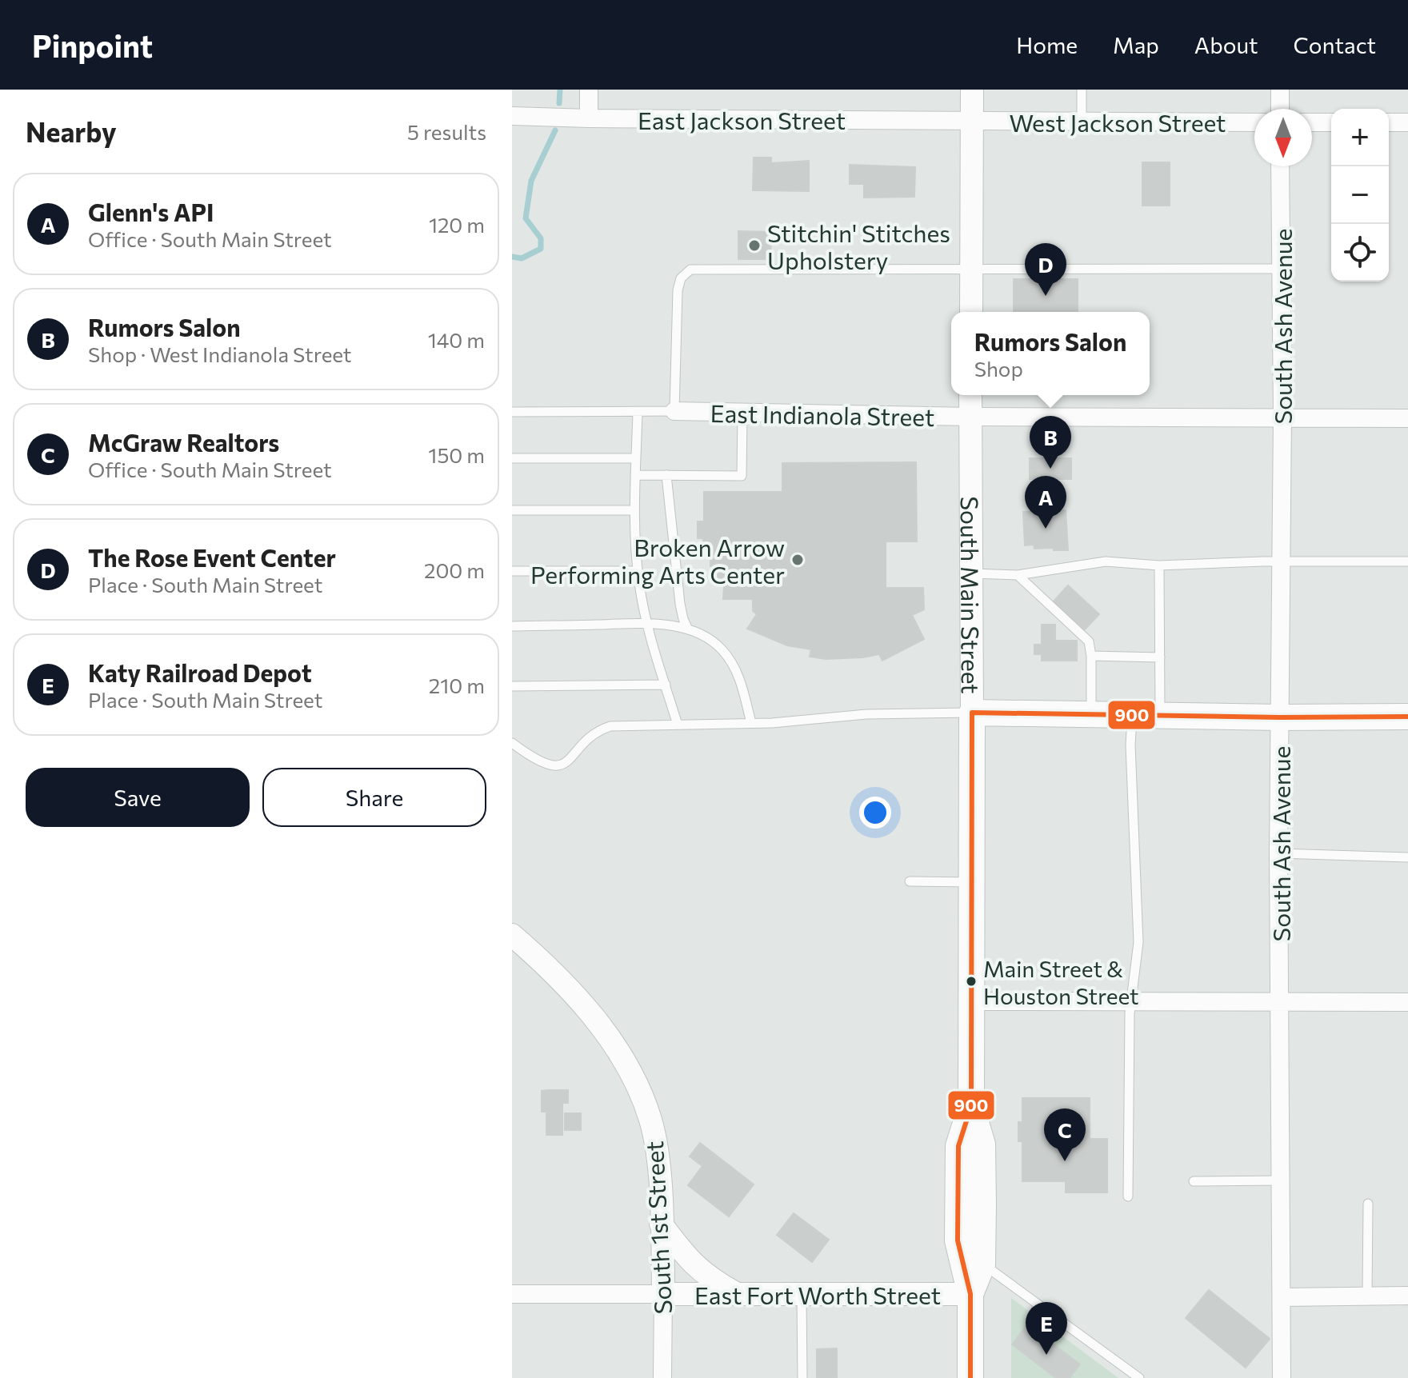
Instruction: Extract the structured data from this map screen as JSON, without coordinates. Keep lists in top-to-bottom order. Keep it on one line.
{"streets":{"main road":["South Main Street"],"street":["East Jackson Street","West Jackson Street","South Ash Avenue","East Indianola Street","South 1st Street","East Fort Worth Street"]},"crossings":[["East Jackson Street","West Jackson Street"],["South Ash Avenue","East Indianola Street"],["East Indianola Street","South Main Street"],["South Main Street","East Fort Worth Street"],["South 1st Street","East Fort Worth Street"]],"places":["Stitchin' Stitches Upholstery","Broken Arrow Performing Arts Center","Main Street & Houston Street"],"lines":["transit line 900"],"north":"bottom","page":{"header":"Pinpoint","nav":["Home","Map","About","Contact"],"heading":["Nearby","5 results"],"map_buttons":["+","−"],"list":[{"mark":"A","name":"Glenn's API","note":"Office · South Main Street","value":"120 m"},{"mark":"B","name":"Rumors Salon","note":"Shop · West Indianola Street","value":"140 m"},{"mark":"C","name":"McGraw Realtors","note":"Office · South Main Street","value":"150 m"},{"mark":"D","name":"The Rose Event Center","note":"Place · South Main Street","value":"200 m"},{"mark":"E","name":"Katy Railroad Depot","note":"Place · South Main Street","value":"210 m"}],"pins":["D","B","A","C","E"],"popup":["Rumors Salon","Shop"],"buttons":["Save","Share"]}}
